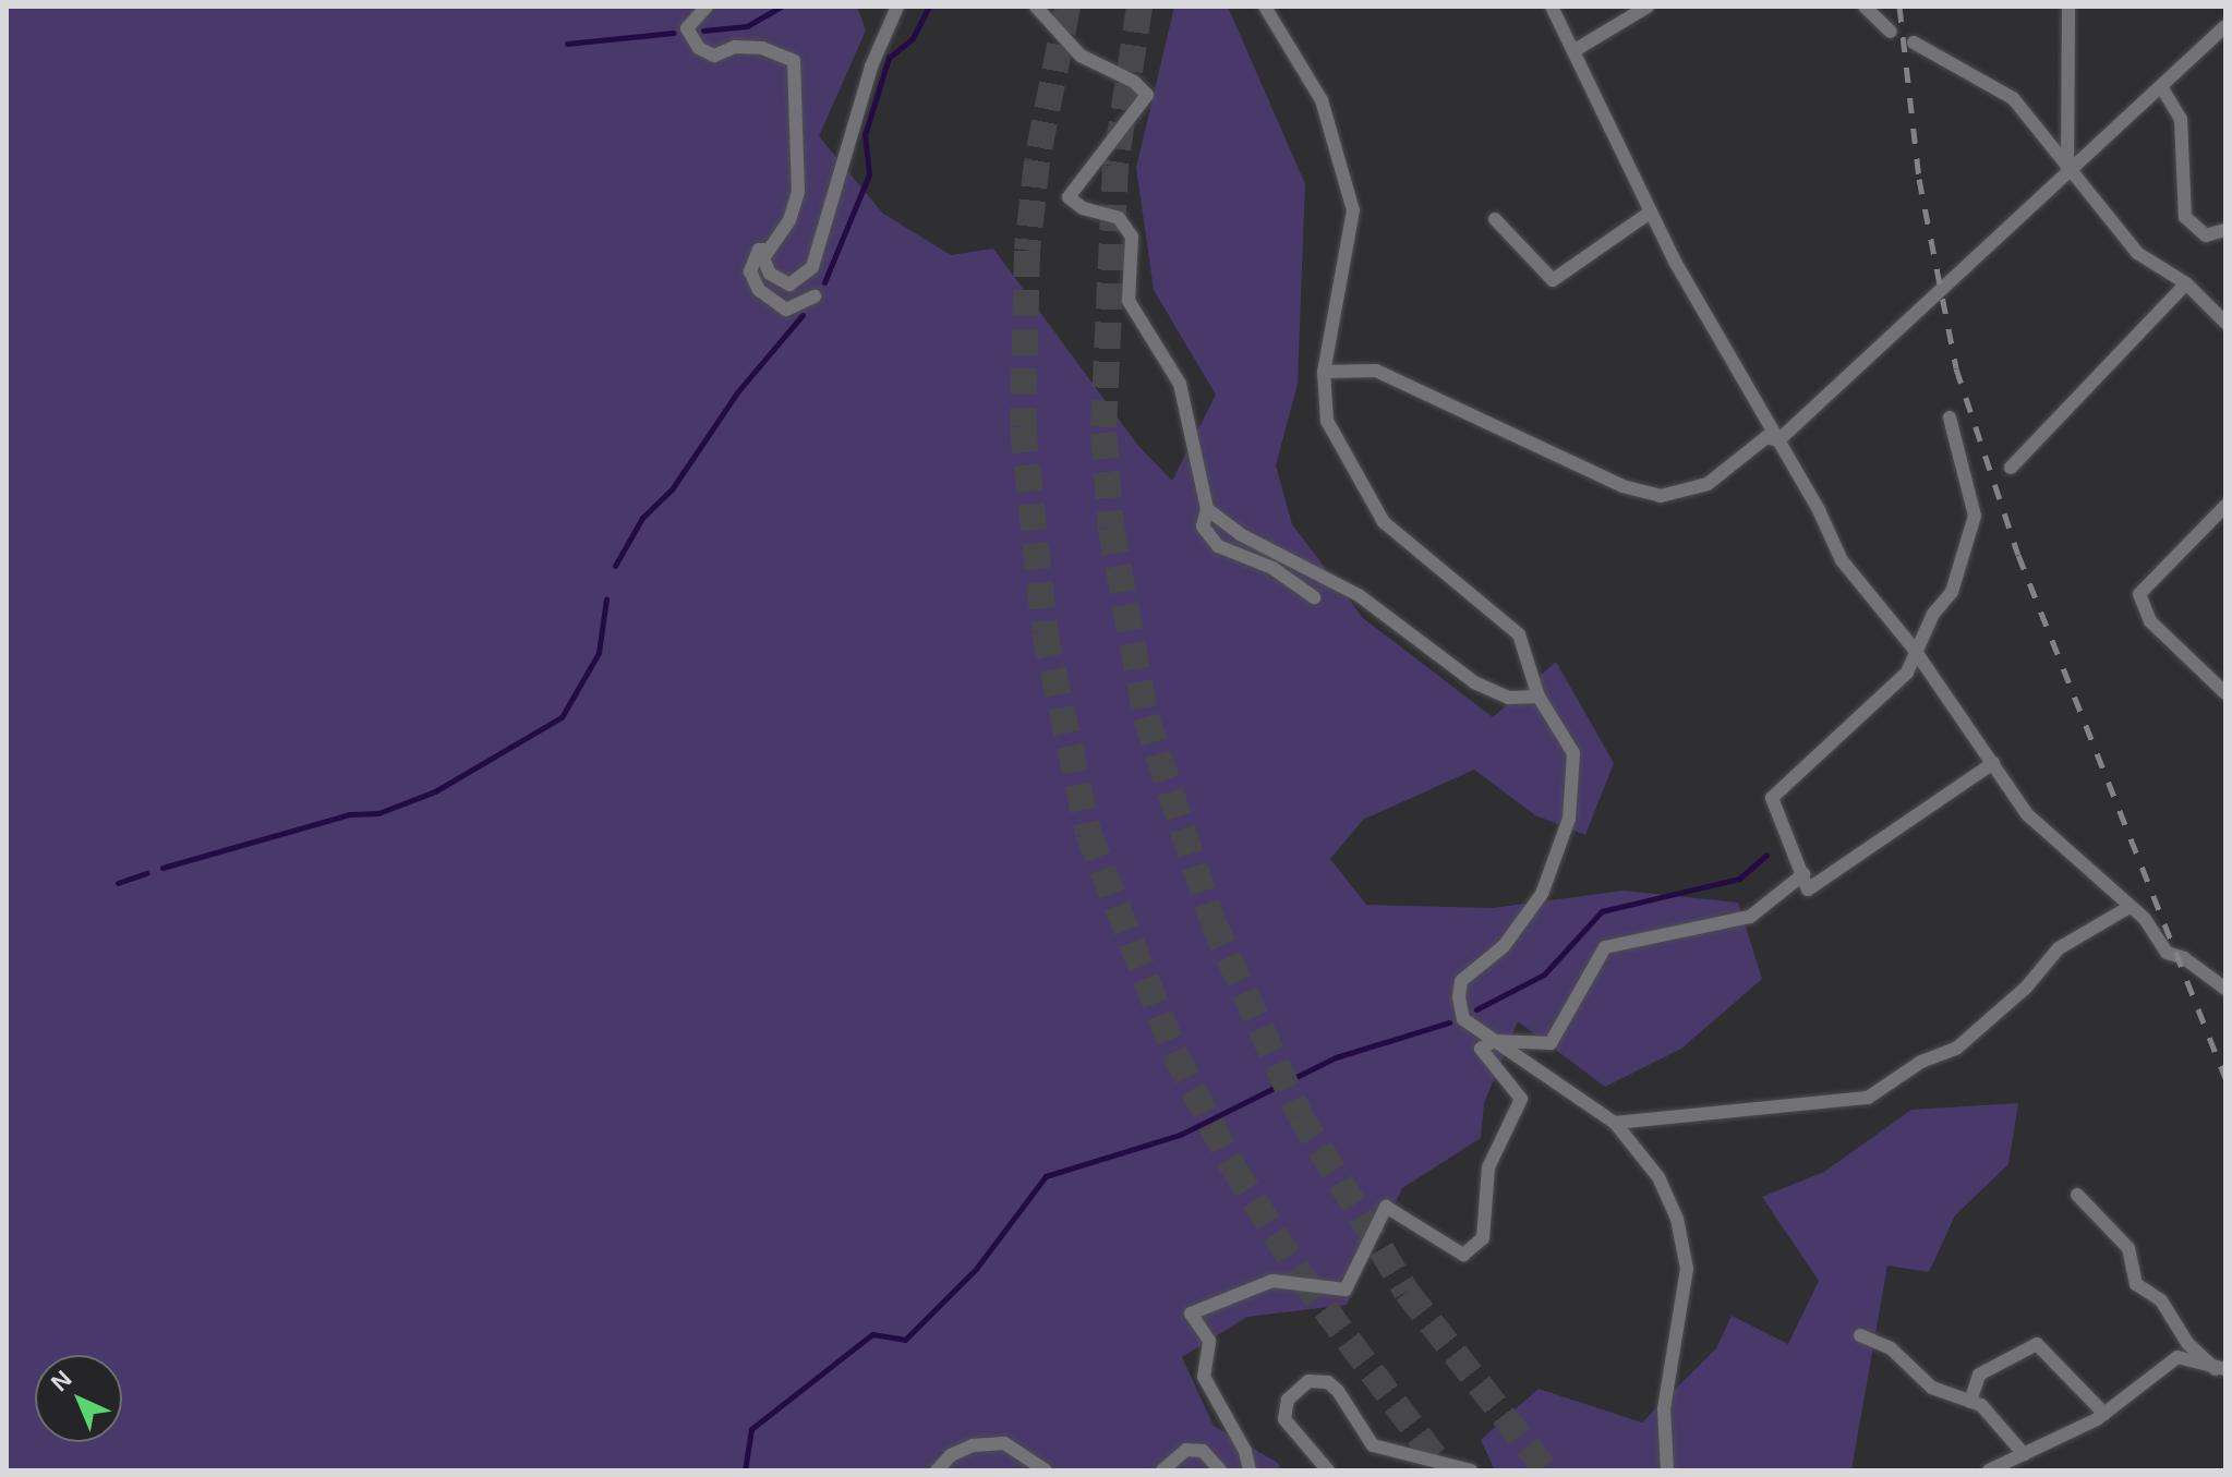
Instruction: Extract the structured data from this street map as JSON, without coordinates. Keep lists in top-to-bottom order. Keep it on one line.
{"north":"top left"}
